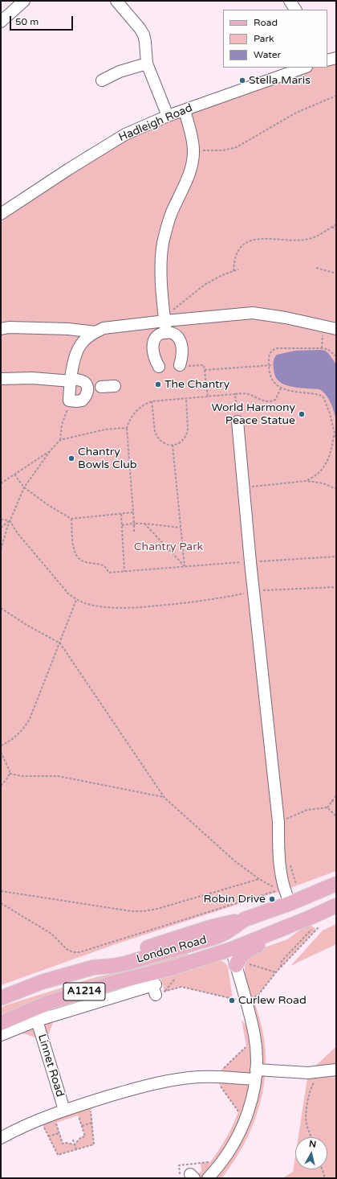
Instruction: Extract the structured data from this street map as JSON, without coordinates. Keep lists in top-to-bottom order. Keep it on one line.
{"streets":{"main road":["London Road","A1214"],"street":["Hadleigh Road","Linnet Road"]},"parks":["Chantry Park"],"places":["Stella Maris","The Chantry","World Harmony Peace Statue","Chantry Bowls Club","Robin Drive","Curlew Road"],"legend":["Road","Park","Water"],"scale_bar":"50 m","north":"top"}
